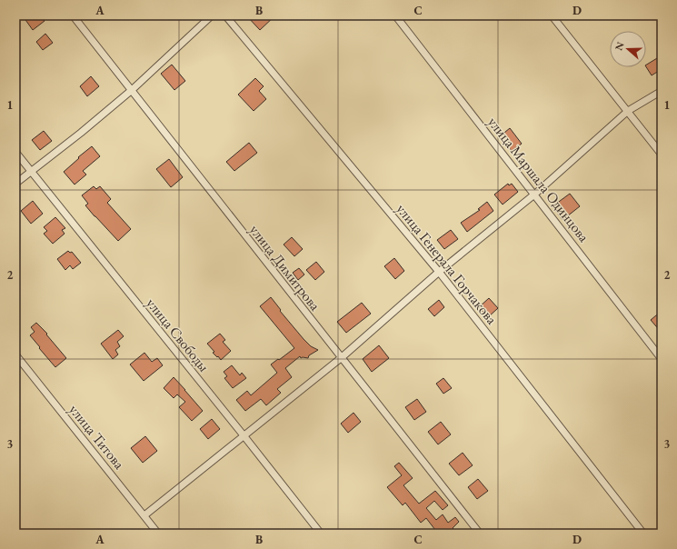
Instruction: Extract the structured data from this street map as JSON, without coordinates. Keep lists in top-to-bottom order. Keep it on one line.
{"streets":{"street":["улица Маршала Одинцова","улица Генерала Горчакова","улица Димитрова","улица Свободы","улица Титова"]},"north":"left","grid":{"columns":["A","B","C","D"],"rows":["1","2","3"]}}
